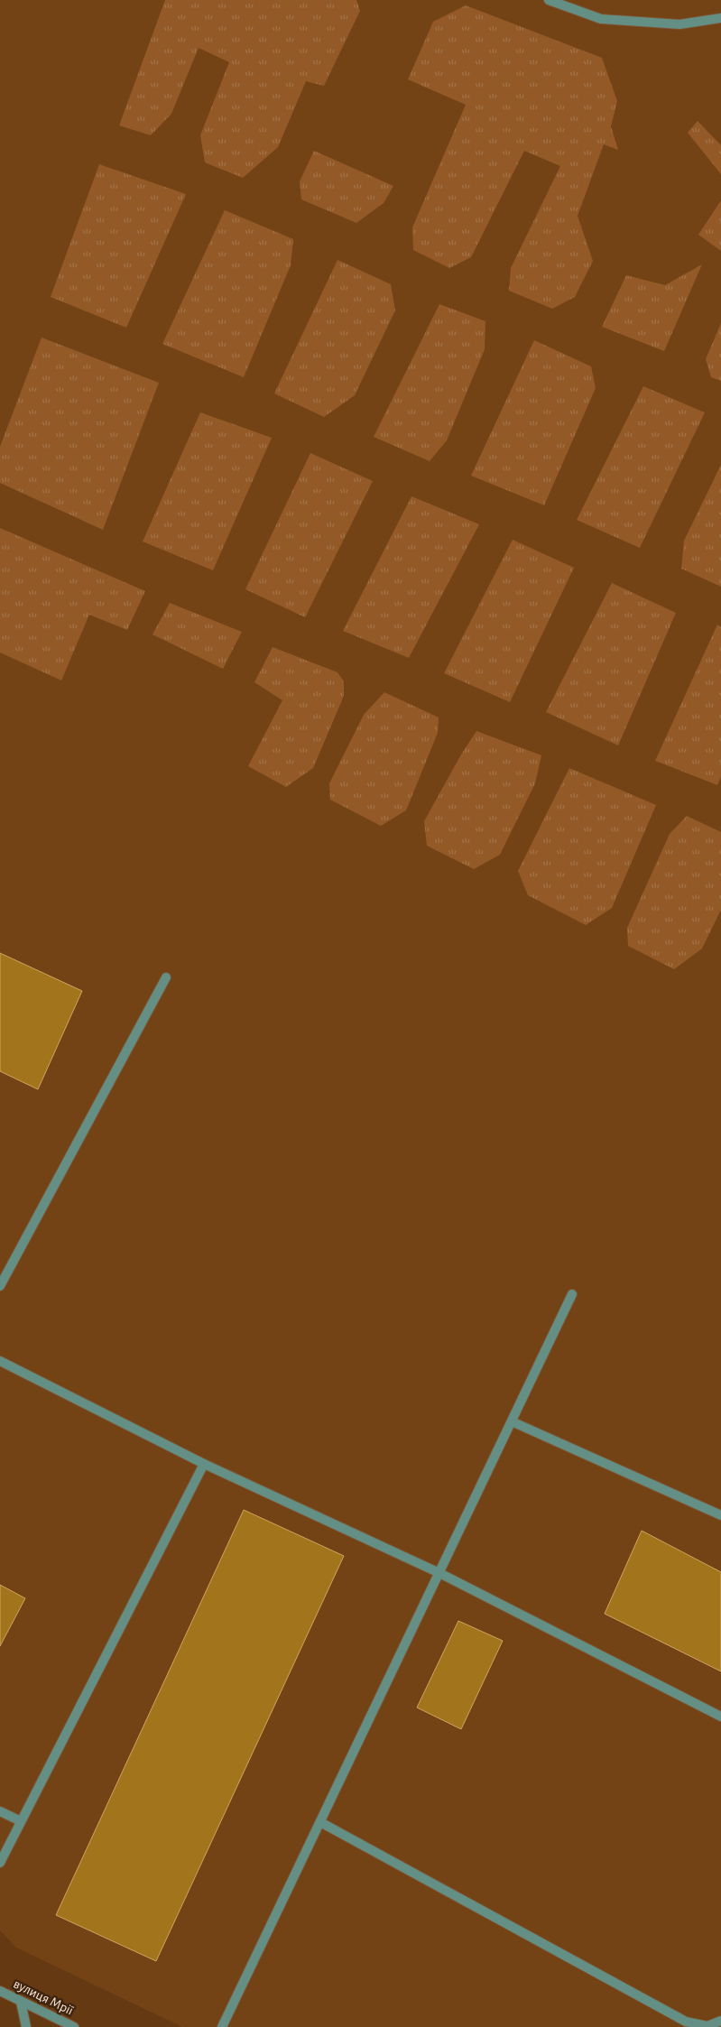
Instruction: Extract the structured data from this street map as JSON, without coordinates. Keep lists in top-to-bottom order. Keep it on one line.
{"streets":{"street":["вулиця Мрії"]}}
